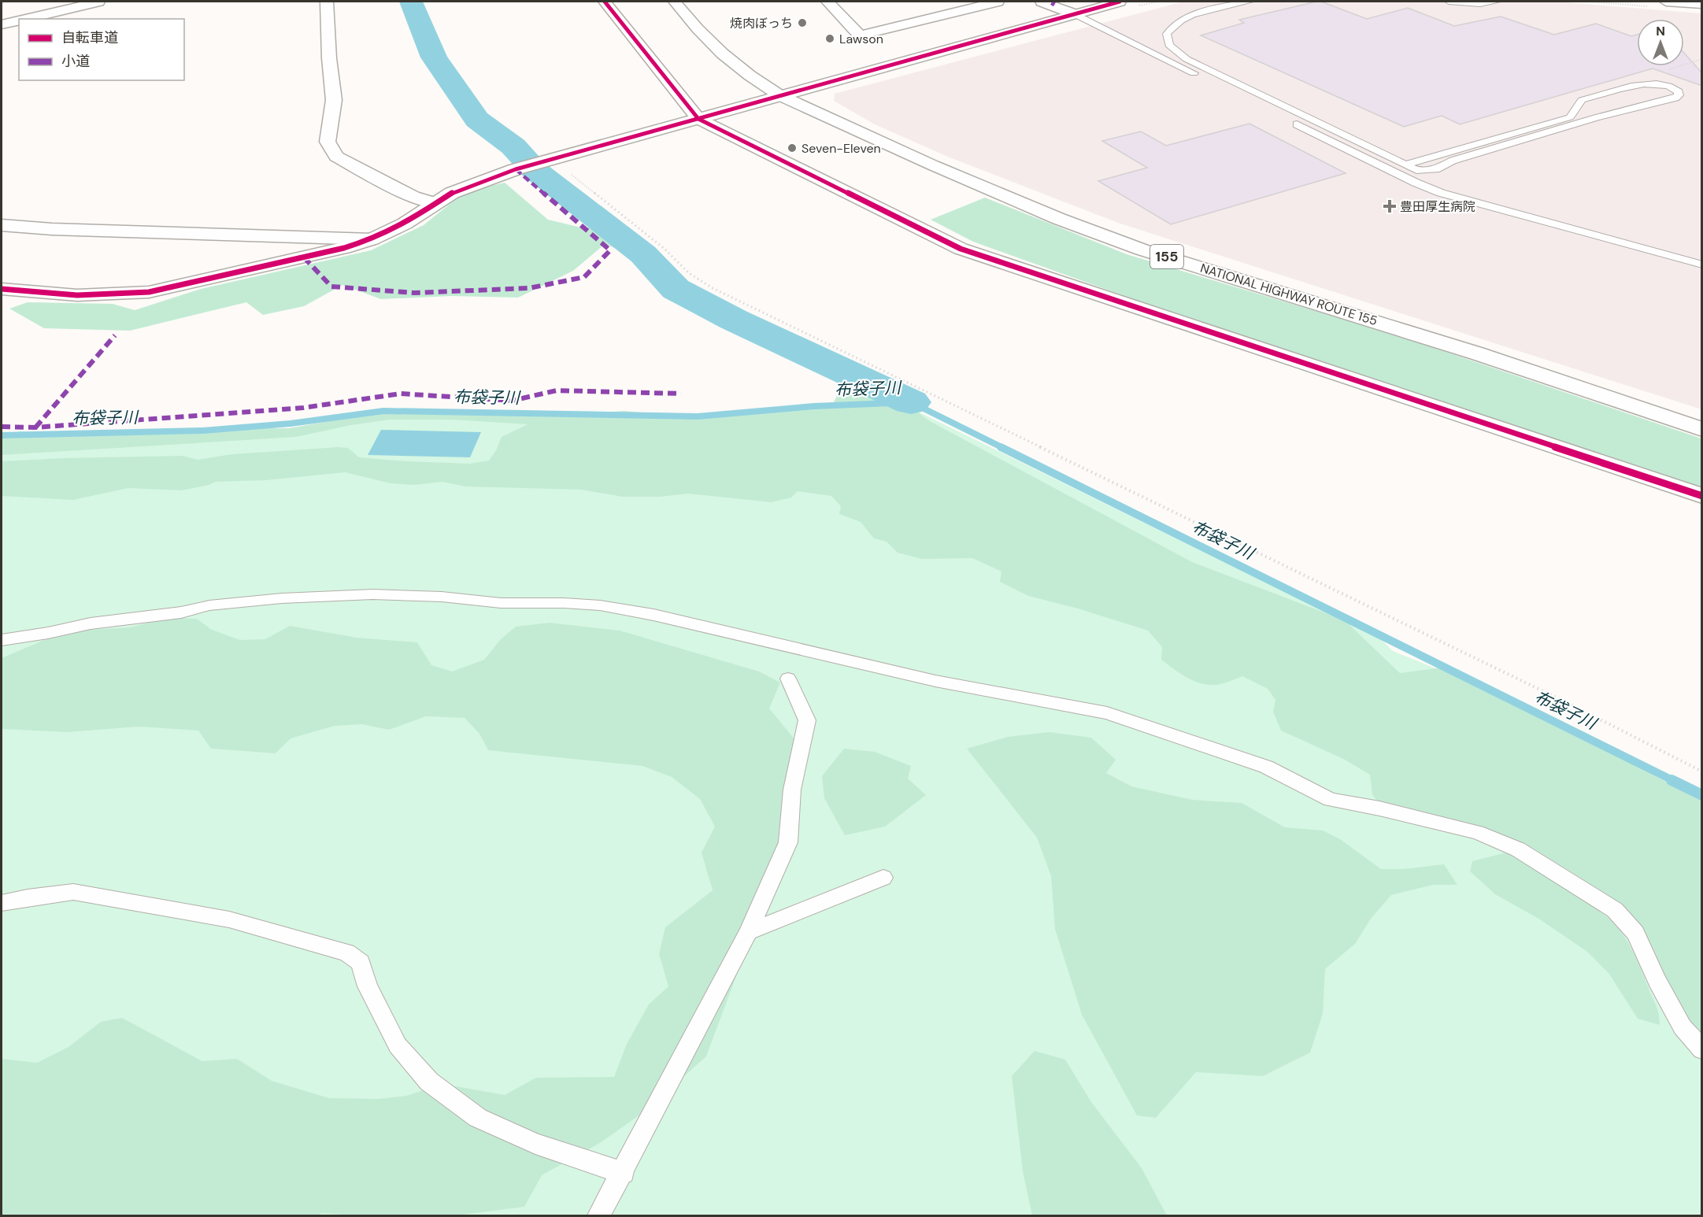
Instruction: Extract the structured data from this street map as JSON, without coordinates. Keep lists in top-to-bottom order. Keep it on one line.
{"streets":{"main road":["155","NATIONAL HIGHWAY ROUTE 155"]},"water":["布袋子川"],"places":{"other":["焼肉ぼっち","Lawson","Seven-Eleven"],"health":["豊田厚生病院"]},"legend":["自転車道","小道"],"north":"top"}
